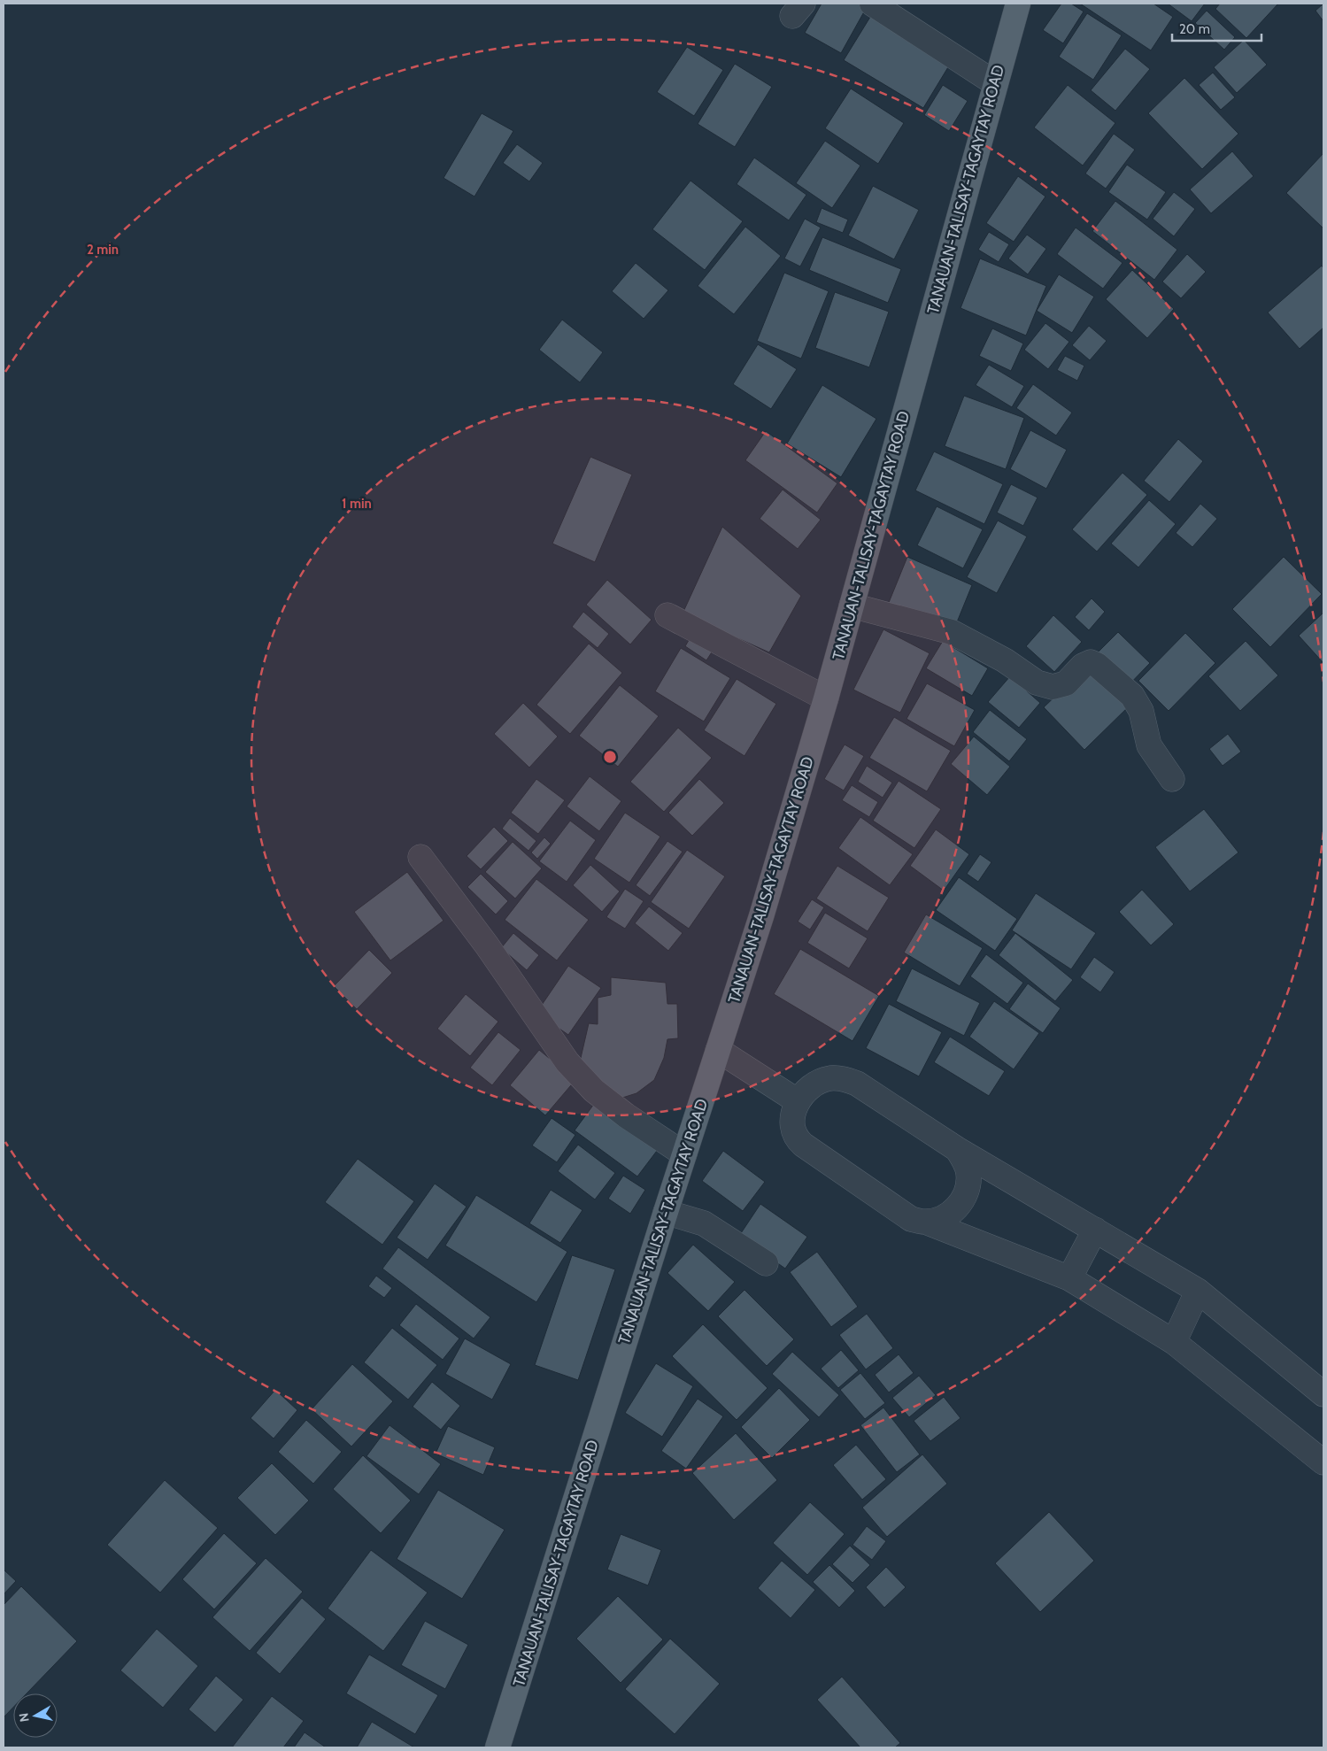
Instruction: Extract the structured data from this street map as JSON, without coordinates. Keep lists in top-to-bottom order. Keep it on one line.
{"streets":{"main road":["TANAUAN-TALISAY-TAGAYTAY ROAD"]},"scale_bar":"20 m","north":"left","rings":["2 min","1 min"]}
